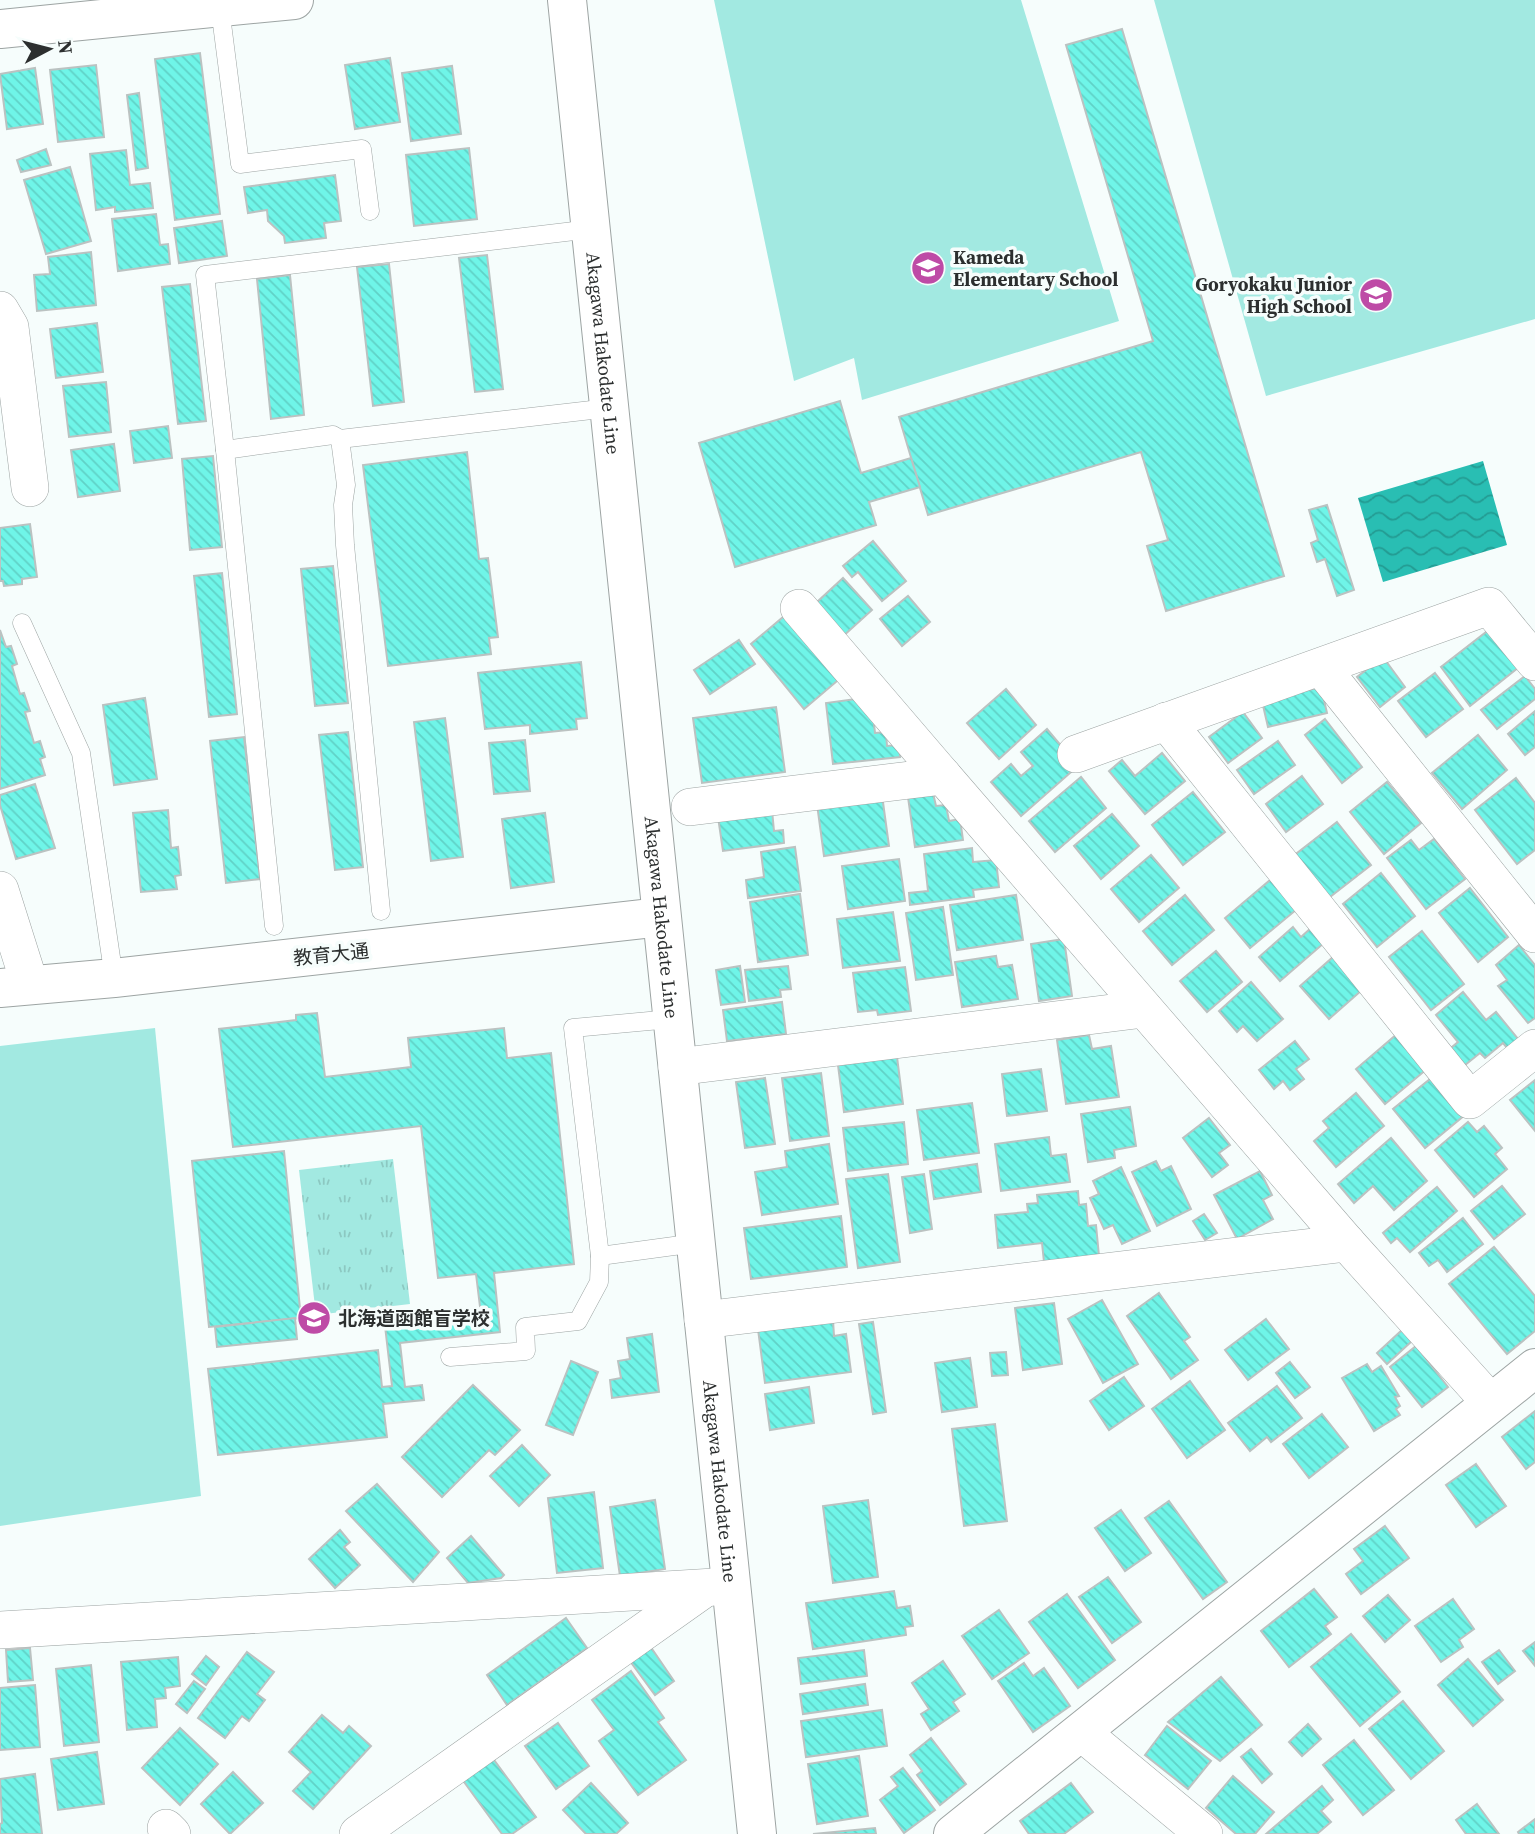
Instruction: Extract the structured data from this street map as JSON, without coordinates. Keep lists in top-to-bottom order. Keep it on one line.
{"streets":{"main road":["Akagawa Hakodate Line","教育大通"]},"crossings":[["Akagawa Hakodate Line","教育大通"]],"places":{"school or university":["Kameda Elementary School","Goryokaku Junior High School","北海道函館盲学校"]},"north":"right"}
